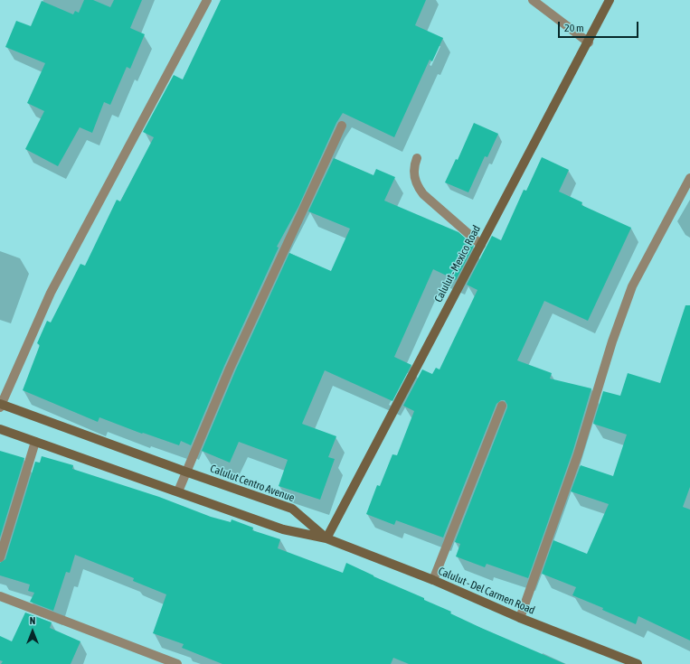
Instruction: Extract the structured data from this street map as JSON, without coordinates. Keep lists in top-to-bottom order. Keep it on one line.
{"streets":{"main road":["Calulut - Mexico Road","Calulut Centro Avenue","Calulut - Del Carmen Road"]},"crossings":[["Calulut - Mexico Road","Calulut Centro Avenue"],["Calulut - Mexico Road","Calulut - Del Carmen Road"],["Calulut Centro Avenue","Calulut - Del Carmen Road"]],"scale_bar":"20 m","north":"top"}
